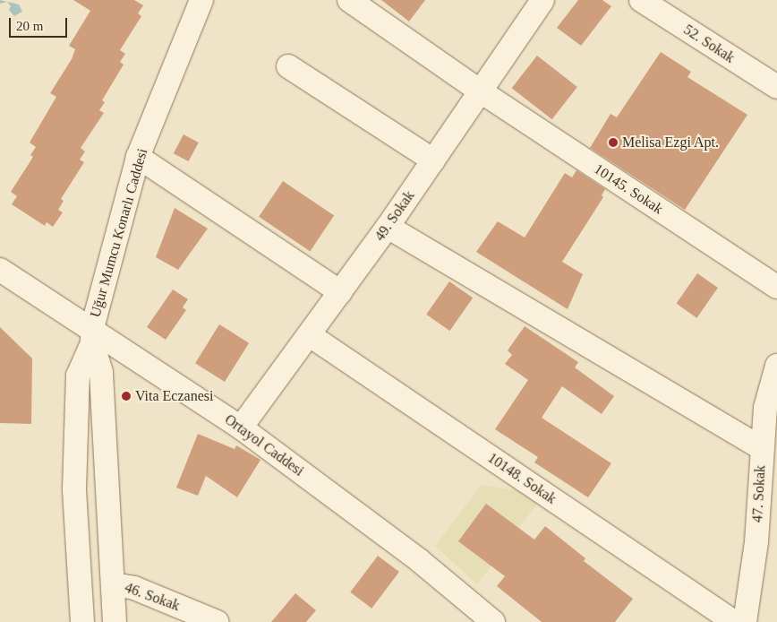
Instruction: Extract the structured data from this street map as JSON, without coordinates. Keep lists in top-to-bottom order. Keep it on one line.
{"streets":{"street":["52. Sokak","10145. Sokak","49. Sokak","Uğur Mumcu Konarlı Caddesi","Ortayol Caddesi","10148. Sokak","47. Sokak","46. Sokak"]},"crossings":[["10145. Sokak","49. Sokak"],["49. Sokak","Ortayol Caddesi"],["49. Sokak","10148. Sokak"],["Uğur Mumcu Konarlı Caddesi","Ortayol Caddesi"]],"places":["Melisa Ezgi Apt.","Vita Eczanesi"],"scale_bar":"20 m"}
